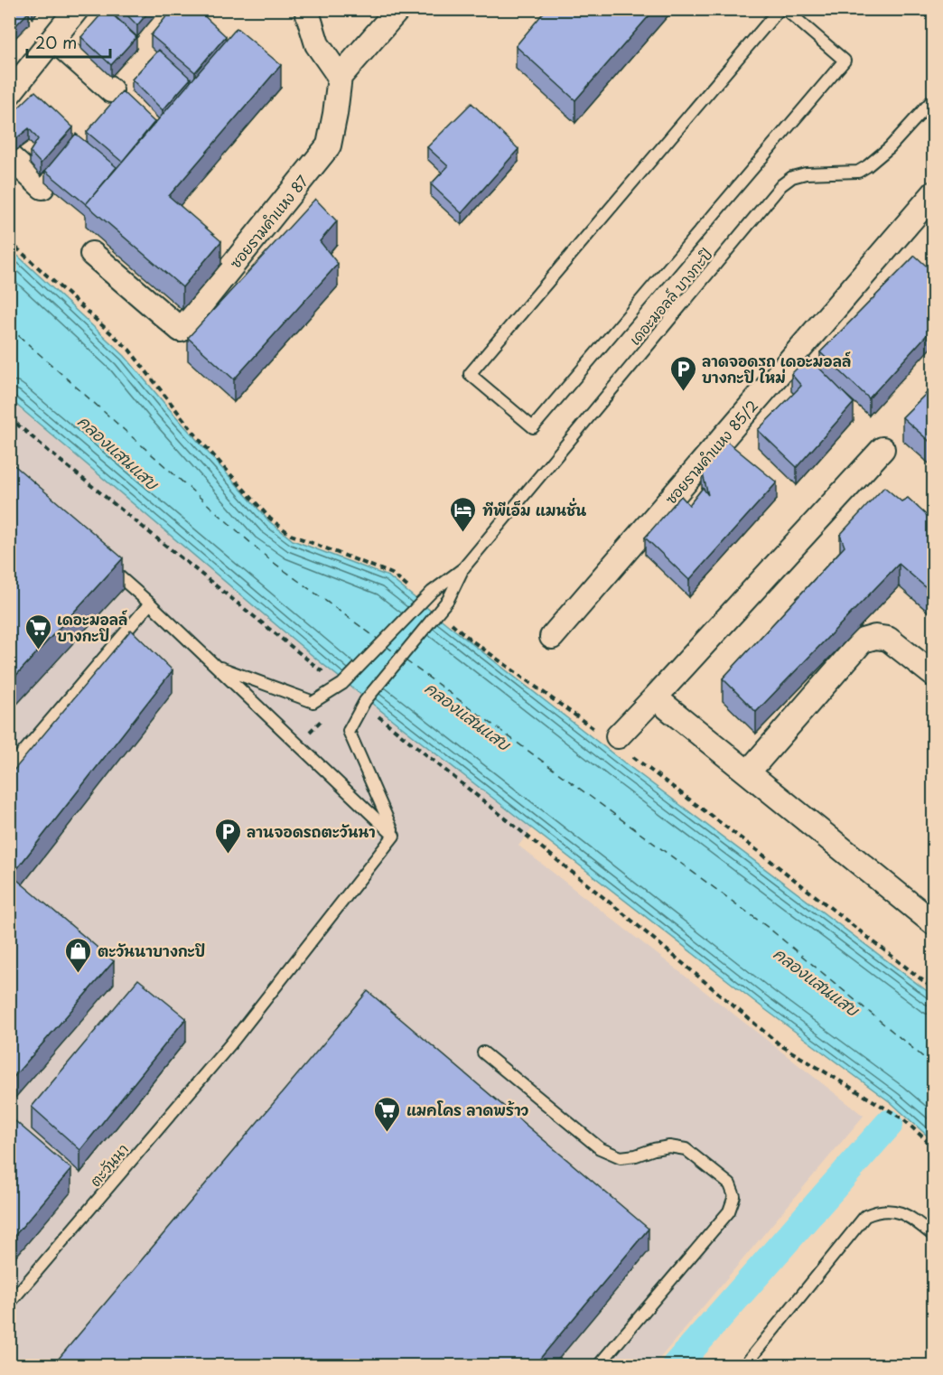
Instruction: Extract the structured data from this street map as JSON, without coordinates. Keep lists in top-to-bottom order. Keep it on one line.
{"streets":{"street":["ซอยรามคำแหง 87","ซอยรามคำแหง 85/2"],"lane":["เดอะมอลล์ บางกะปิ","ตะวันนา"]},"crossings":[["เดอะมอลล์ บางกะปิ","ตะวันนา"]],"water":["คลองแสนแสบ"],"places":{"parking":["ลาดจอดรถ เดอะมอลล์ บางกะปิ ใหม่","ลานจอดรถตะวันนา"],"hotel":["ทีพีเอ็ม แมนชั่น"],"supermarket":["เดอะมอลล์ บางกะปิ","แมคโคร ลาดพร้าว"],"shop":["ตะวันนาบางกะปิ"]},"scale_bar":"20 m"}
